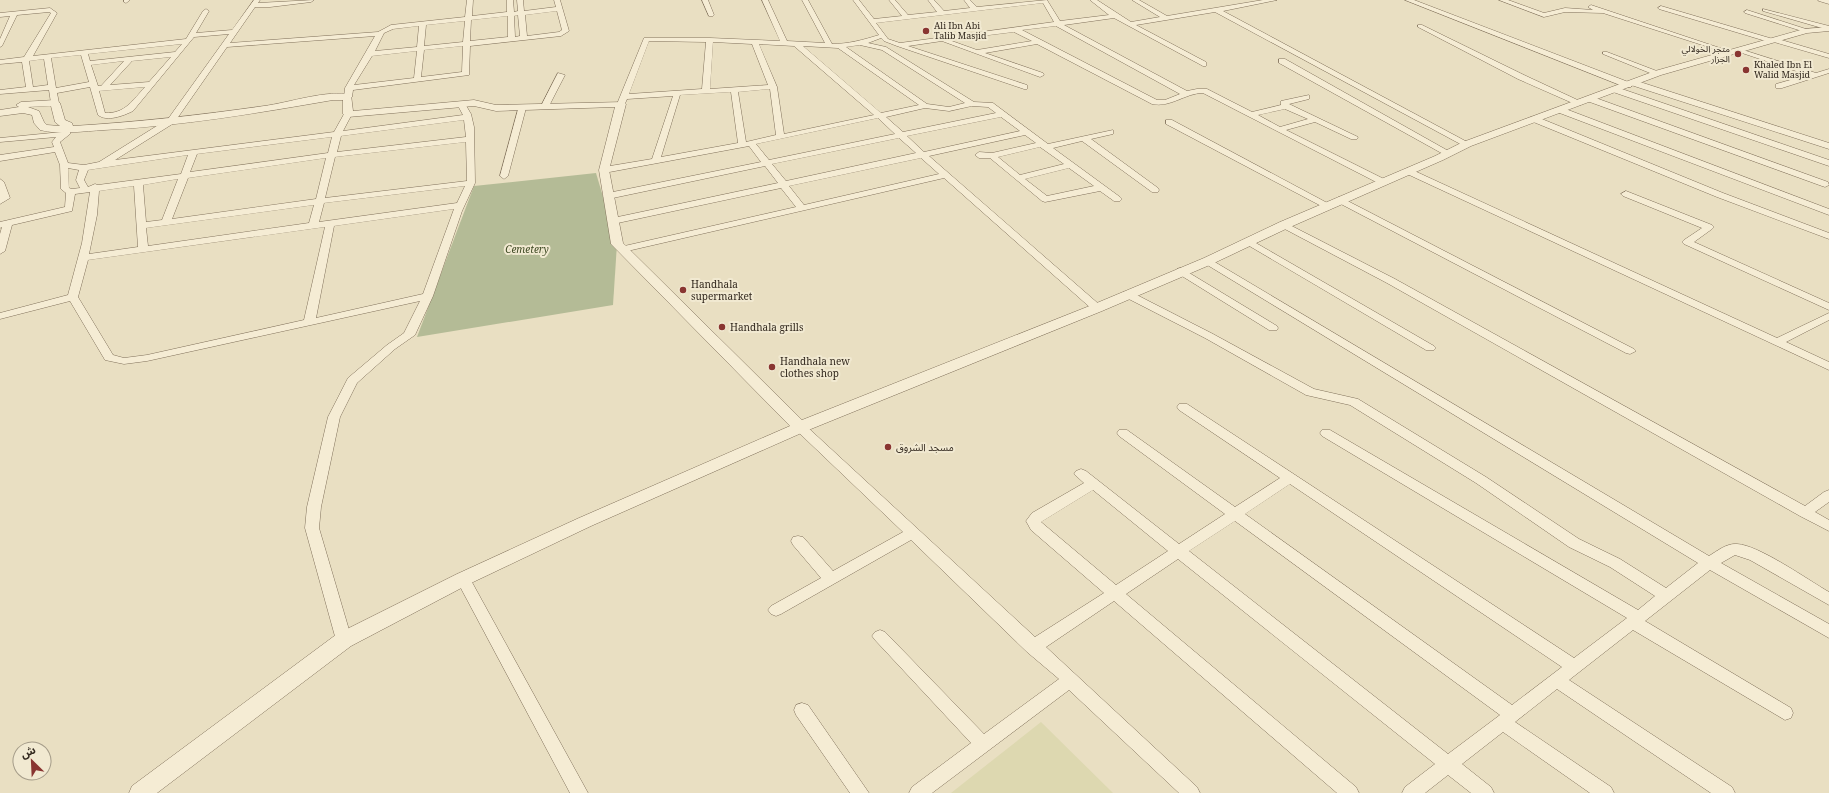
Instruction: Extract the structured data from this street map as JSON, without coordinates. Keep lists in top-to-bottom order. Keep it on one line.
{"parks":["Cemetery"],"places":["Ali Ibn Abi Talib Masjid","متجر الخولالي الجزار","Khaled Ibn El Walid Masjid","Handhala supermarket","Handhala grills","Handhala new clothes shop","مسجد الشروق"],"north":"top left"}
